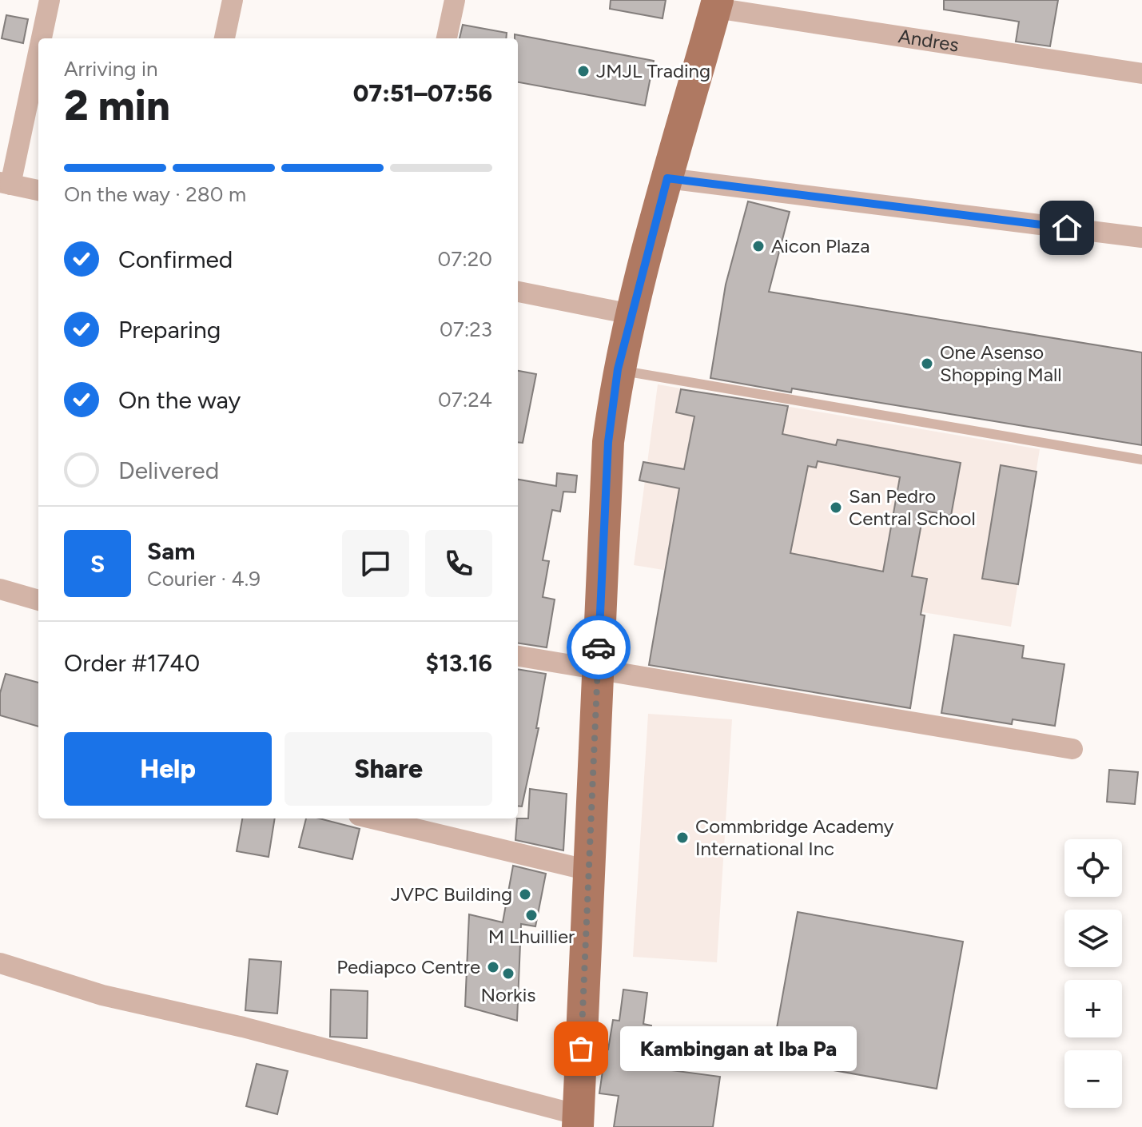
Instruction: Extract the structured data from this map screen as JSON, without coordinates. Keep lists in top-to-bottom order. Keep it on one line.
{"streets":{"street":["Andres"]},"places":["JMJL Trading","Aicon Plaza","One Asenso Shopping Mall","San Pedro Central School","Commbridge Academy International Inc","JVPC Building","M Lhuillier","Pediapco Centre","Norkis","Kambingan at Iba Pa"],"page":{"heading":["2 min","Arriving in","07:51–07:56"],"panel":["Sam","Courier · 4.9","Order #1740","$13.16"],"bar":"On the way · 280 m","list":[["Confirmed","07:20"],["Preparing","07:23"],["On the way","07:24"],"Delivered"],"round":"S","buttons":["Help","Share"],"map_buttons":["+","−"],"bubble":"Kambingan at Iba Pa"}}
